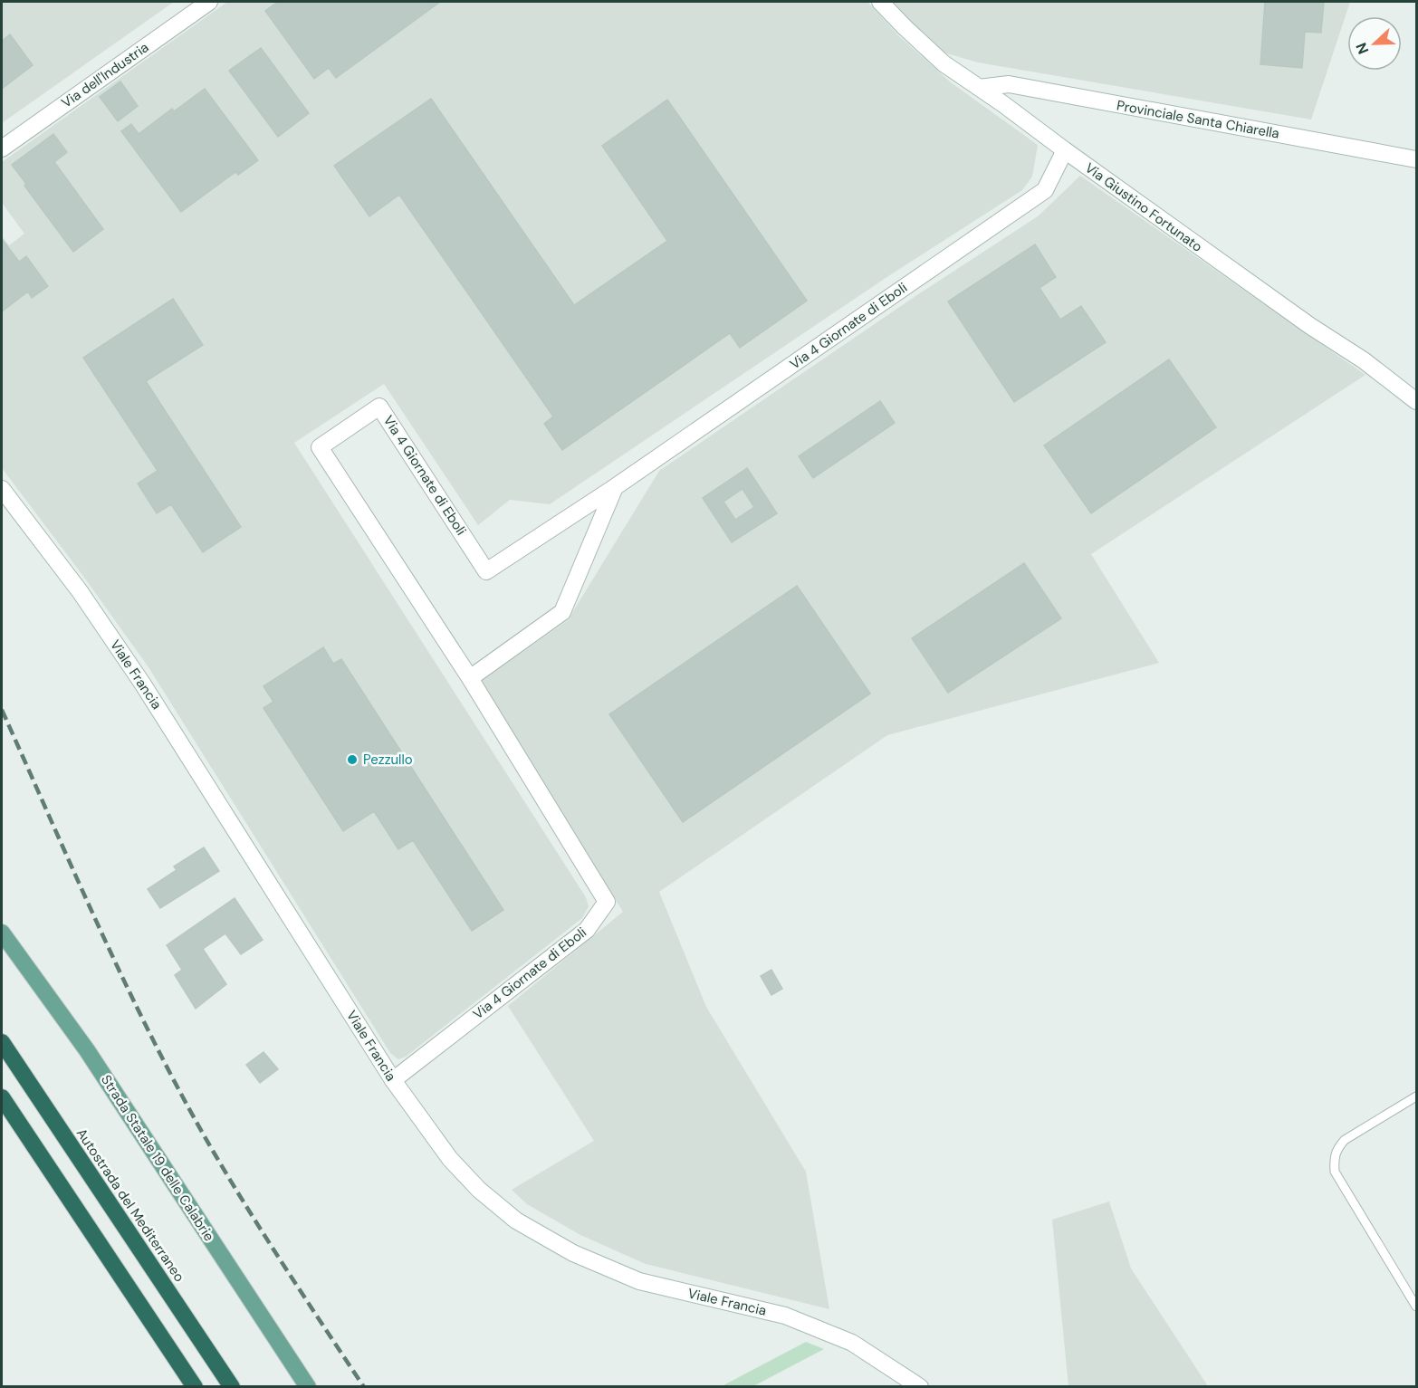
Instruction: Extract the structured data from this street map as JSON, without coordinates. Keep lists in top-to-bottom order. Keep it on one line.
{"streets":{"highway":["Autostrada del Mediterraneo"],"main road":["Strada Statale 19 delle Calabrie"],"street":["Via dell'Industria","Provinciale Santa Chiarella","Via Giustino Fortunato","Via 4 Giornate di Eboli","Viale Francia"]},"crossings":[["Provinciale Santa Chiarella","Via Giustino Fortunato"],["Via Giustino Fortunato","Via 4 Giornate di Eboli"],["Via 4 Giornate di Eboli","Viale Francia"]],"places":["Pezzullo"],"north":"left"}
